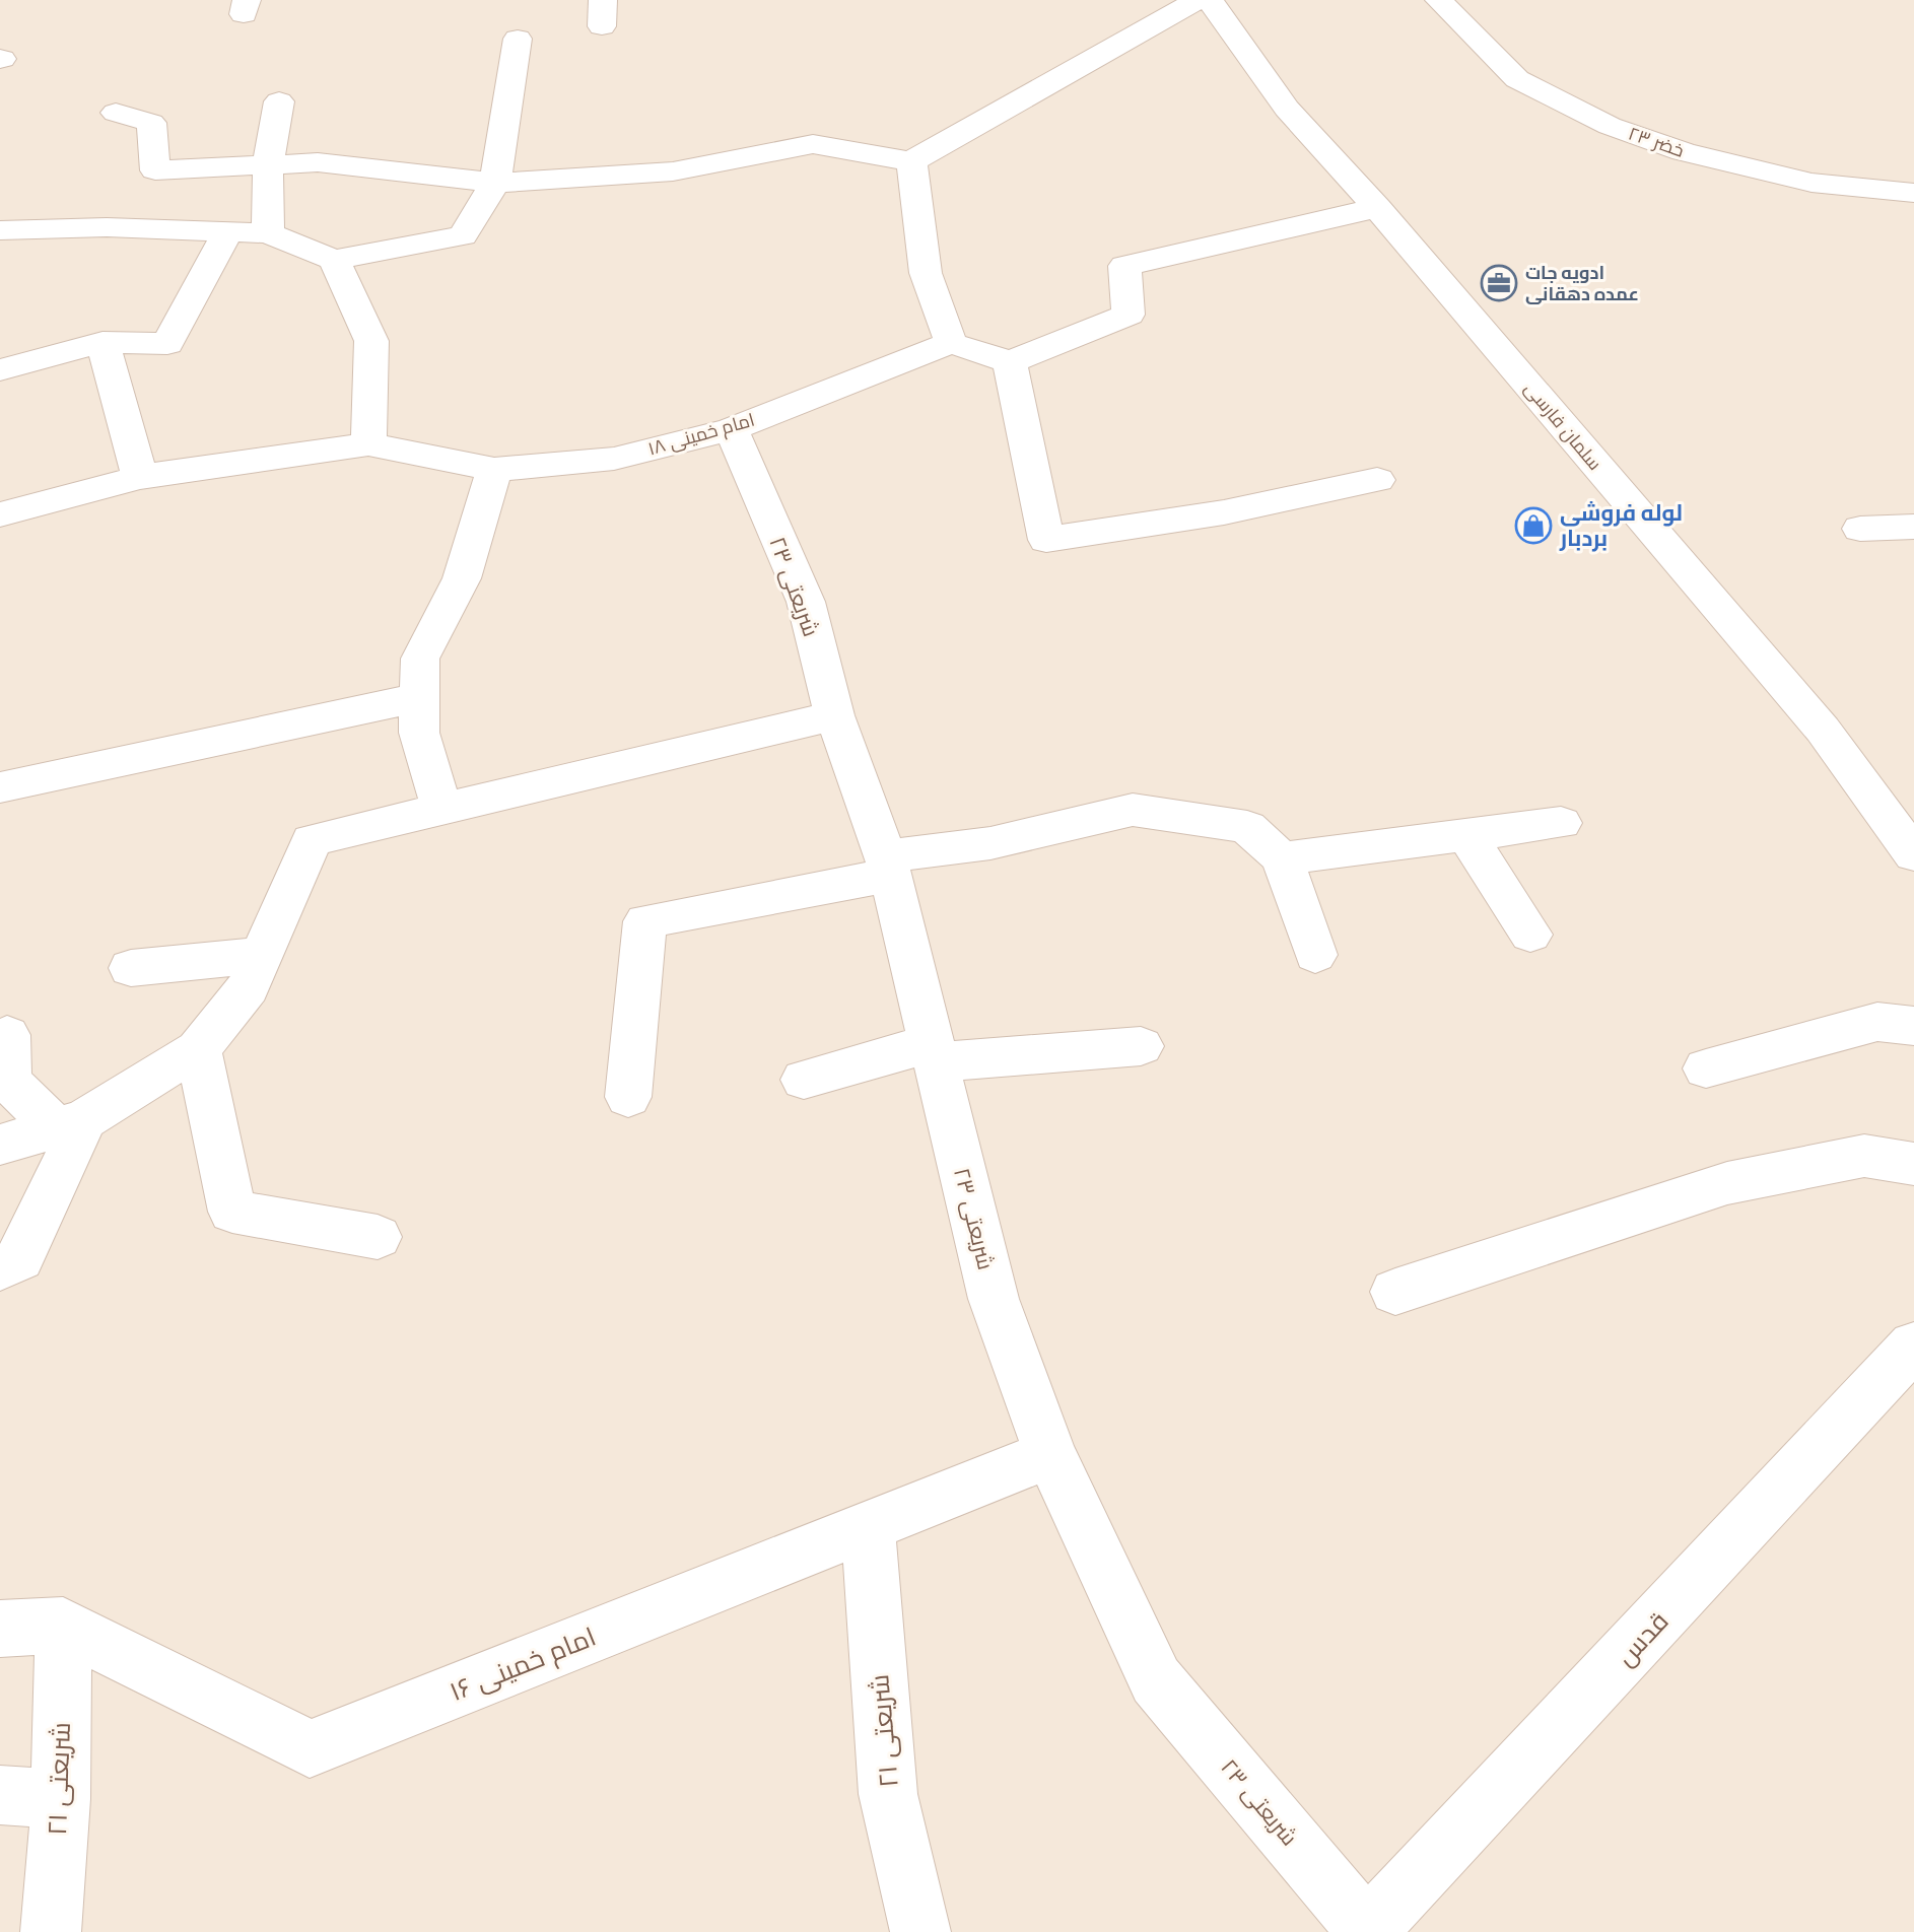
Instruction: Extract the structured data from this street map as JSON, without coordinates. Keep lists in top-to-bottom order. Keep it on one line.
{"streets":{"street":["خضر ۲۳","سلمان فارسی","امام خمینی ۱۸","شریعتی ۲۳","قدس","امام خمینی ۱۶","شریعتی ۲۱"]},"crossings":[["امام خمینی ۱۸","شریعتی ۲۳"],["شریعتی ۲۳","قدس"],["شریعتی ۲۳","امام خمینی ۱۶"],["امام خمینی ۱۶","شریعتی ۲۱"]],"places":{"office":["ادویه جات‌ عمده ‌دهقانی"],"shop":["لوله فروشی بردبار"]}}
